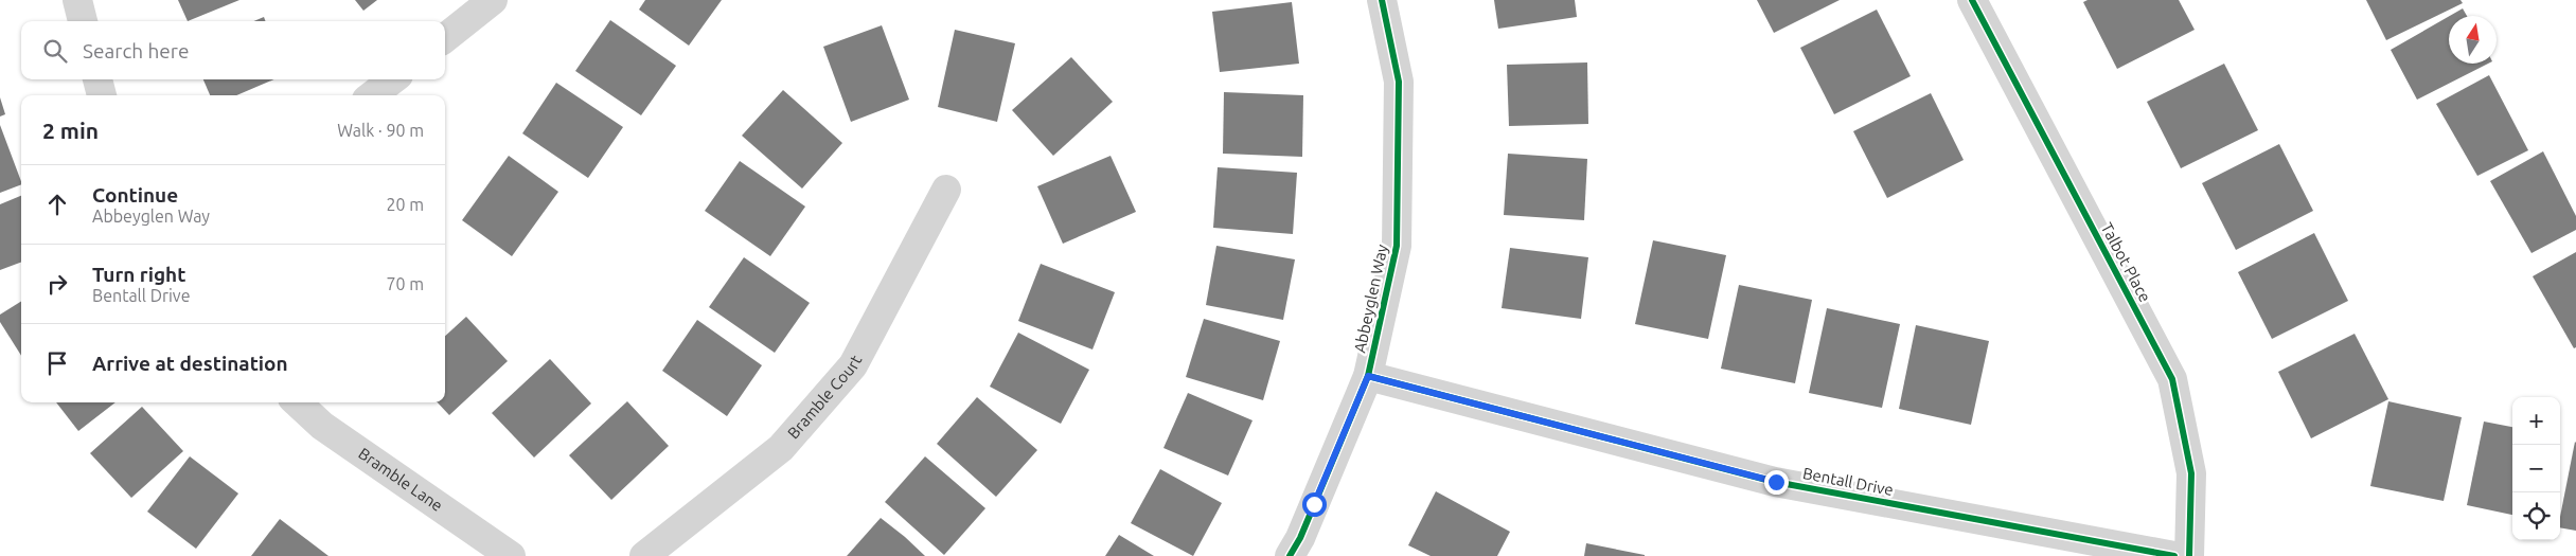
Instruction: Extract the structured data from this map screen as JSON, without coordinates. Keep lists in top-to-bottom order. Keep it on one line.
{"streets":{"street":["Talbot Place","Abbeyglen Way","Bramble Court","Bramble Lane","Bentall Drive"]},"crossings":[["Abbeyglen Way","Bentall Drive"]],"north":"top","page":{"search":"Search here","heading":["2 min","Walk · 90 m"],"list":[["Continue","Abbeyglen Way","20 m"],["Turn right","Bentall Drive","70 m"],"Arrive at destination"],"map_buttons":["+","−"]}}
